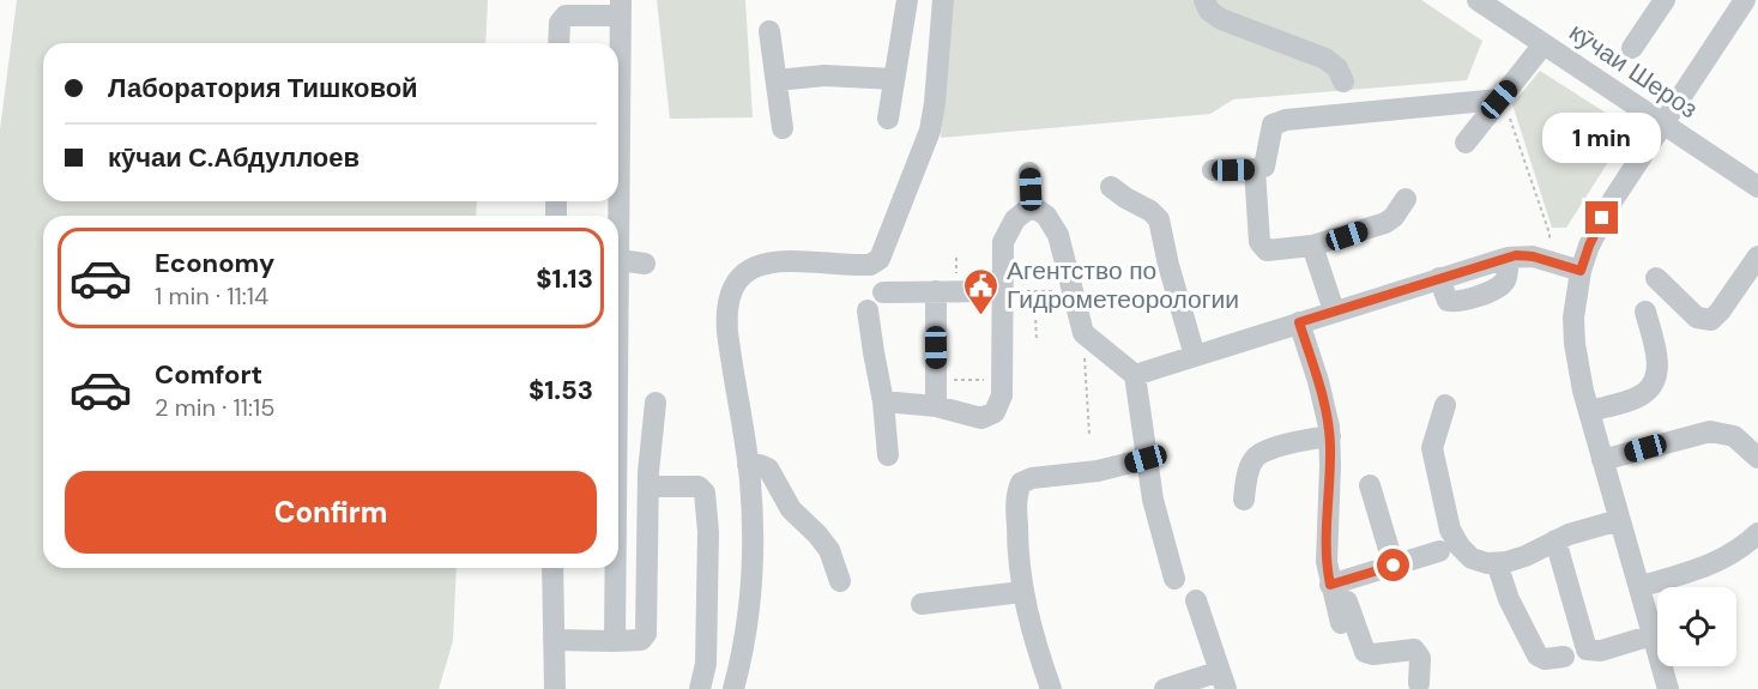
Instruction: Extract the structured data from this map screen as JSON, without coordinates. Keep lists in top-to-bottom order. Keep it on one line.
{"streets":{"street":["кӯчаи Шероз"]},"places":{"public building":["Агентство по Гидрометеорологии"]},"page":{"banner":["Лаборатория Тишковой","кӯчаи С.Абдуллоев"],"bubble":"1 min","list":[{"name":"Economy","note":"1 min · 11:14","value":"$1.13"},{"name":"Comfort","note":"2 min · 11:15","value":"$1.53"}],"buttons":"Confirm"}}
